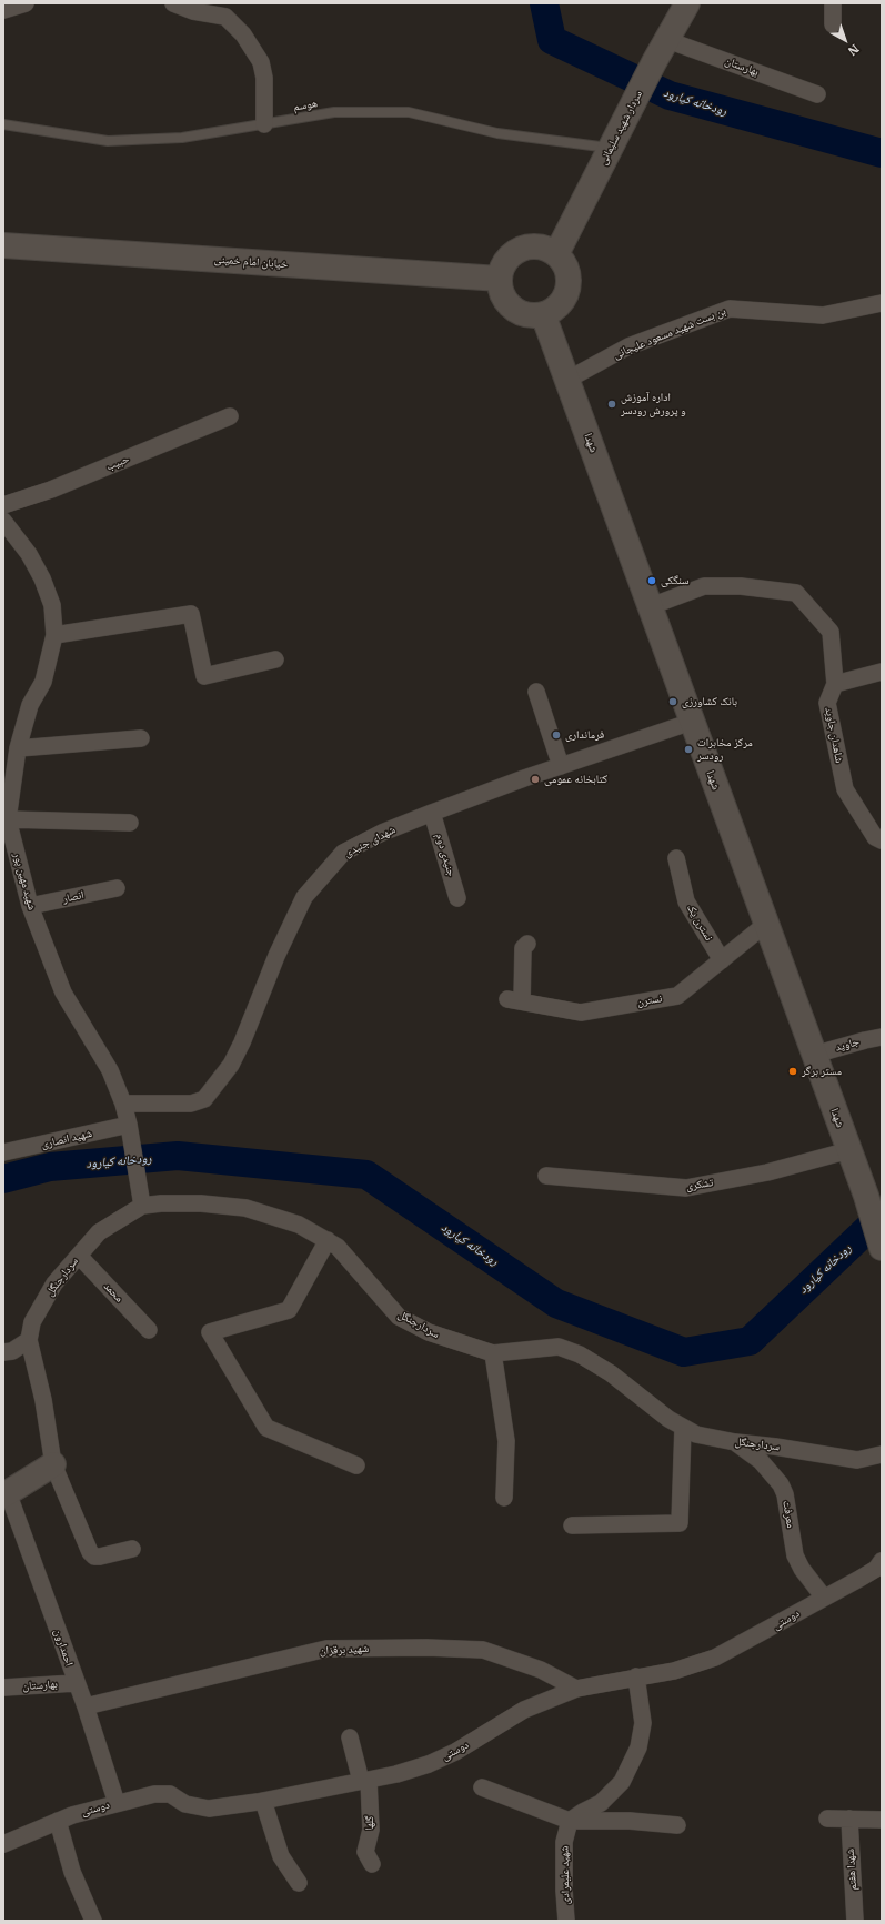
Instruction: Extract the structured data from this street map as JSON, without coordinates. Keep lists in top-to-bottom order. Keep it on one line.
{"streets":{"main road":["سردار شهید سلیمانی","خیابان امام خمینی","شهدا"],"street":["بهارستان","بن بست شهید مسعود علیجانی","حبیب","شاهدان جاوید","شهدای جنیدی","جنیدی دوم","شهید مهین پور","انصار","نسترن یک","نسترن","جاوید","شهید انصاری","تشکری","سردارجنگل","محمد","معرفت","دوستی","احمدارون","شهید برقزان","گلها","شهدا هفتم","شهید علیمرادی"],"lane":["هوسم"]},"crossings":[["بهارستان","سردار شهید سلیمانی"],["بهارستان","احمدارون"],["هوسم","سردار شهید سلیمانی"],["سردار شهید سلیمانی","خیابان امام خمینی"],["سردار شهید سلیمانی","شهدا"],["خیابان امام خمینی","شهدا"],["بن بست شهید مسعود علیجانی","شهدا"],["شهدا","شاهدان جاوید"],["شهدا","شهدای جنیدی"],["شهدا","نسترن"],["شهدا","جاوید"],["شهدا","تشکری"],["شهدای جنیدی","جنیدی دوم"],["شهدای جنیدی","شهید مهین پور"],["شهید مهین پور","انصار"],["شهید مهین پور","شهید انصاری"],["شهید مهین پور","سردارجنگل"],["نسترن یک","نسترن"],["سردارجنگل","محمد"],["سردارجنگل","معرفت"],["معرفت","دوستی"],["دوستی","احمدارون"],["دوستی","شهید برقزان"],["دوستی","گلها"],["احمدارون","شهید برقزان"]],"water":["رودخانه کیارود"],"places":["اداره آموزش و پرورش رودسر","سنگکى","بانک کشاورزى","فرماندارى","مرکز مخابرات رودسر","کتابخانه عمومى","مستر برگر"],"north":"bottom right"}
